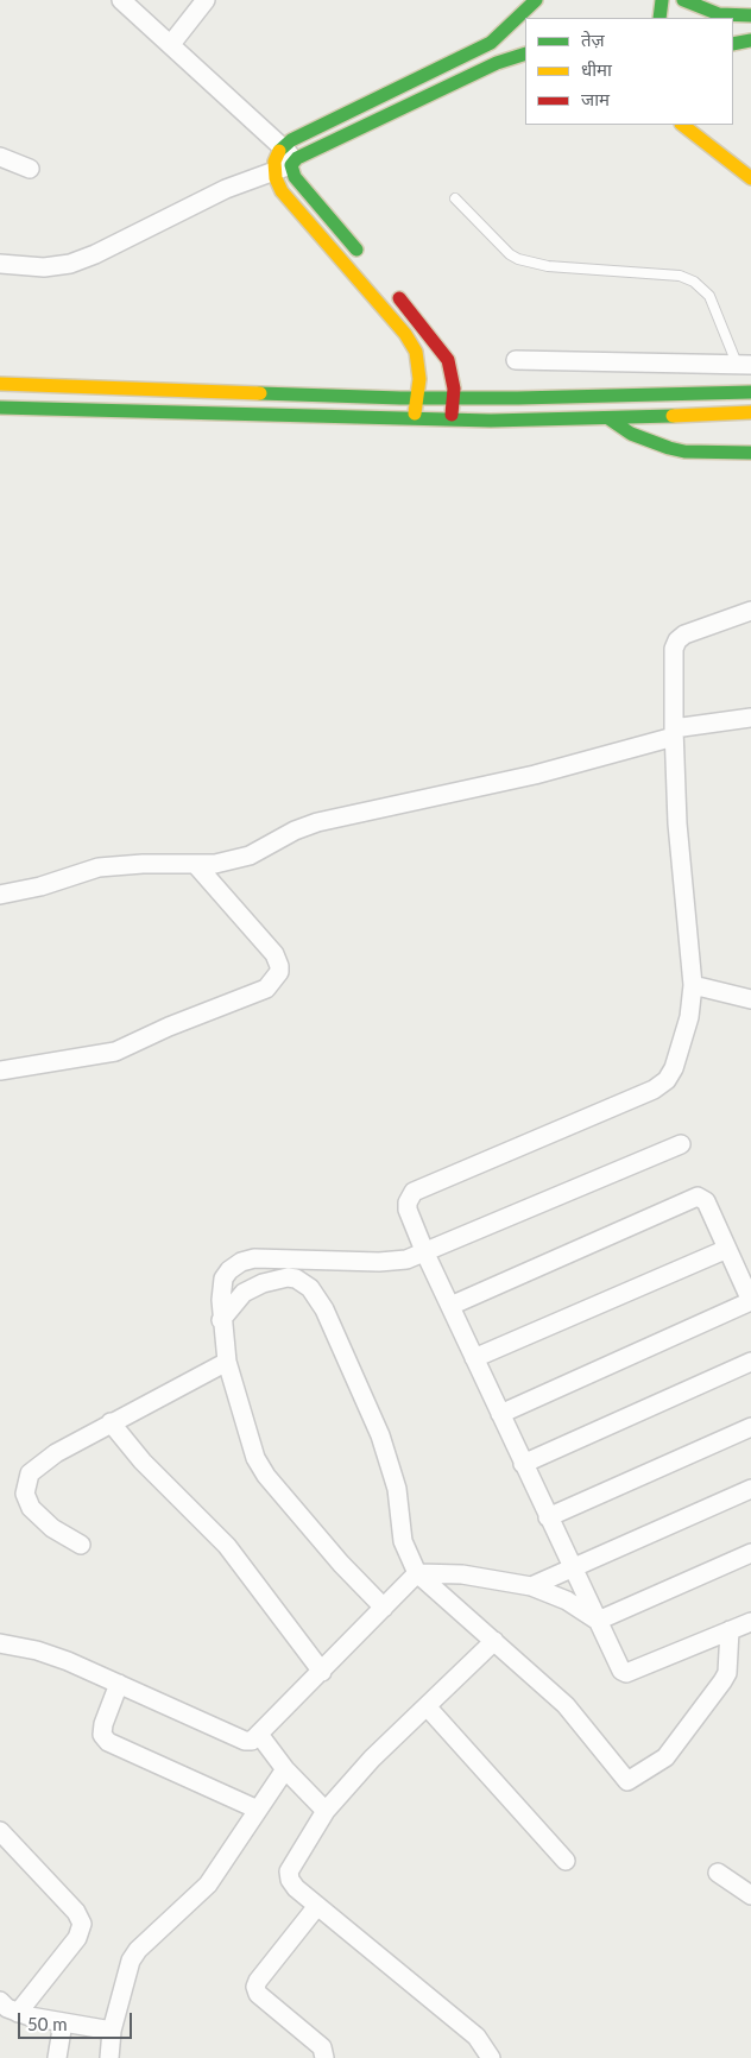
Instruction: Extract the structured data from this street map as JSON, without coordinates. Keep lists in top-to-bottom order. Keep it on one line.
{"legend":["तेज़","धीमा","जाम"],"scale_bar":"50 m"}
